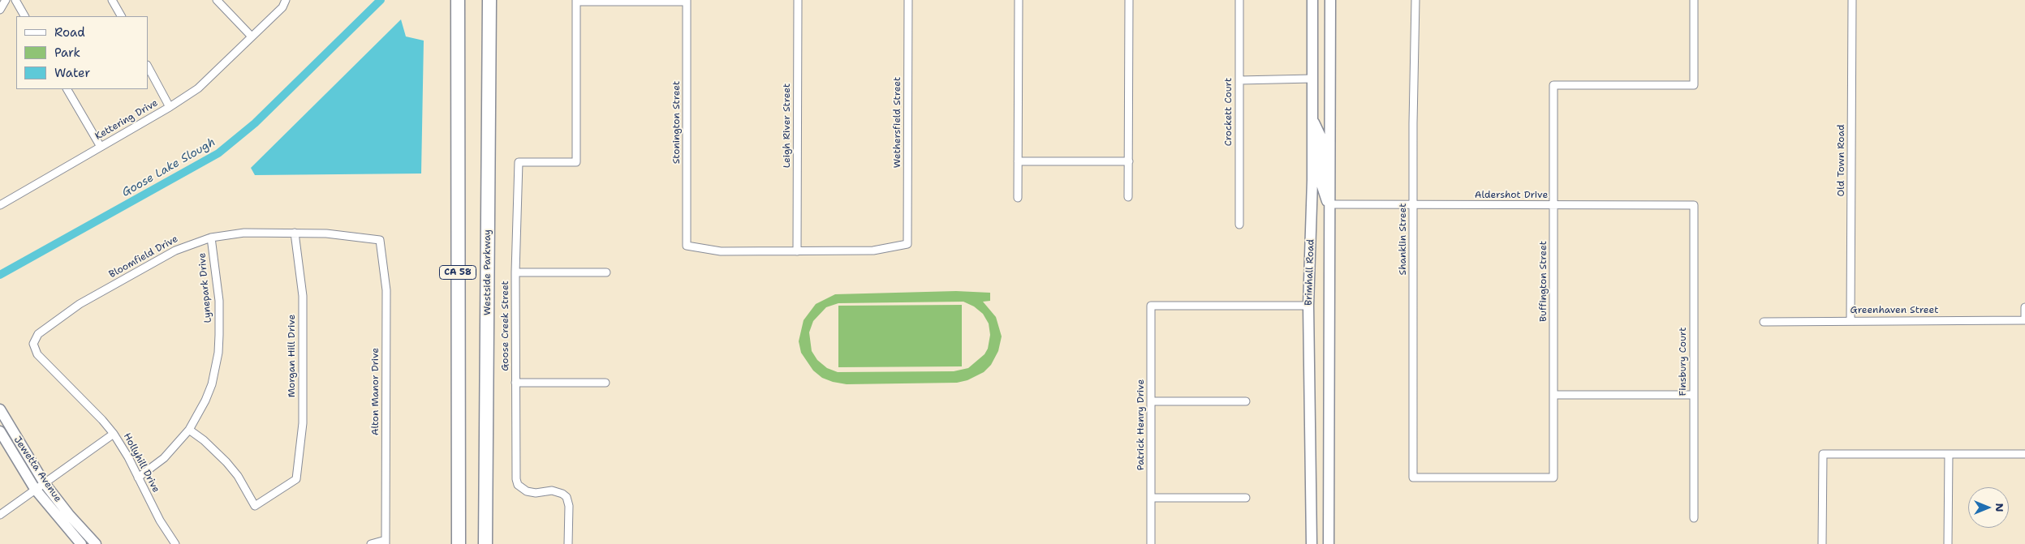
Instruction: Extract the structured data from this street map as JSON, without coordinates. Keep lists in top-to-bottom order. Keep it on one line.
{"streets":{"highway":["CA 58","Westside Parkway"],"street":["Crockett Court","Kettering Drive","Stonington Street","Wethersfield Street","Leigh River Street","Old Town Road","Aldershot Drive","Shanklin Street","Bloomfield Drive","Brimhall Road","Buffington Street","Lynepark Drive","Greenhaven Street","Goose Creek Street","Morgan Hill Drive","Finsbury Court","Alton Manor Drive","Patrick Henry Drive","Hollyhill Drive","Jewetta Avenue"]},"crossings":[["Stonington Street","Wethersfield Street"],["Stonington Street","Leigh River Street"],["Wethersfield Street","Leigh River Street"],["Old Town Road","Greenhaven Street"],["Aldershot Drive","Shanklin Street"],["Aldershot Drive","Brimhall Road"],["Aldershot Drive","Buffington Street"],["Aldershot Drive","Finsbury Court"],["Shanklin Street","Buffington Street"],["Bloomfield Drive","Lynepark Drive"],["Bloomfield Drive","Morgan Hill Drive"],["Bloomfield Drive","Alton Manor Drive"],["Bloomfield Drive","Hollyhill Drive"],["Brimhall Road","Patrick Henry Drive"],["Lynepark Drive","Morgan Hill Drive"],["Lynepark Drive","Hollyhill Drive"]],"water":["Goose Lake Slough"],"legend":["Road","Park","Water"],"north":"right"}
